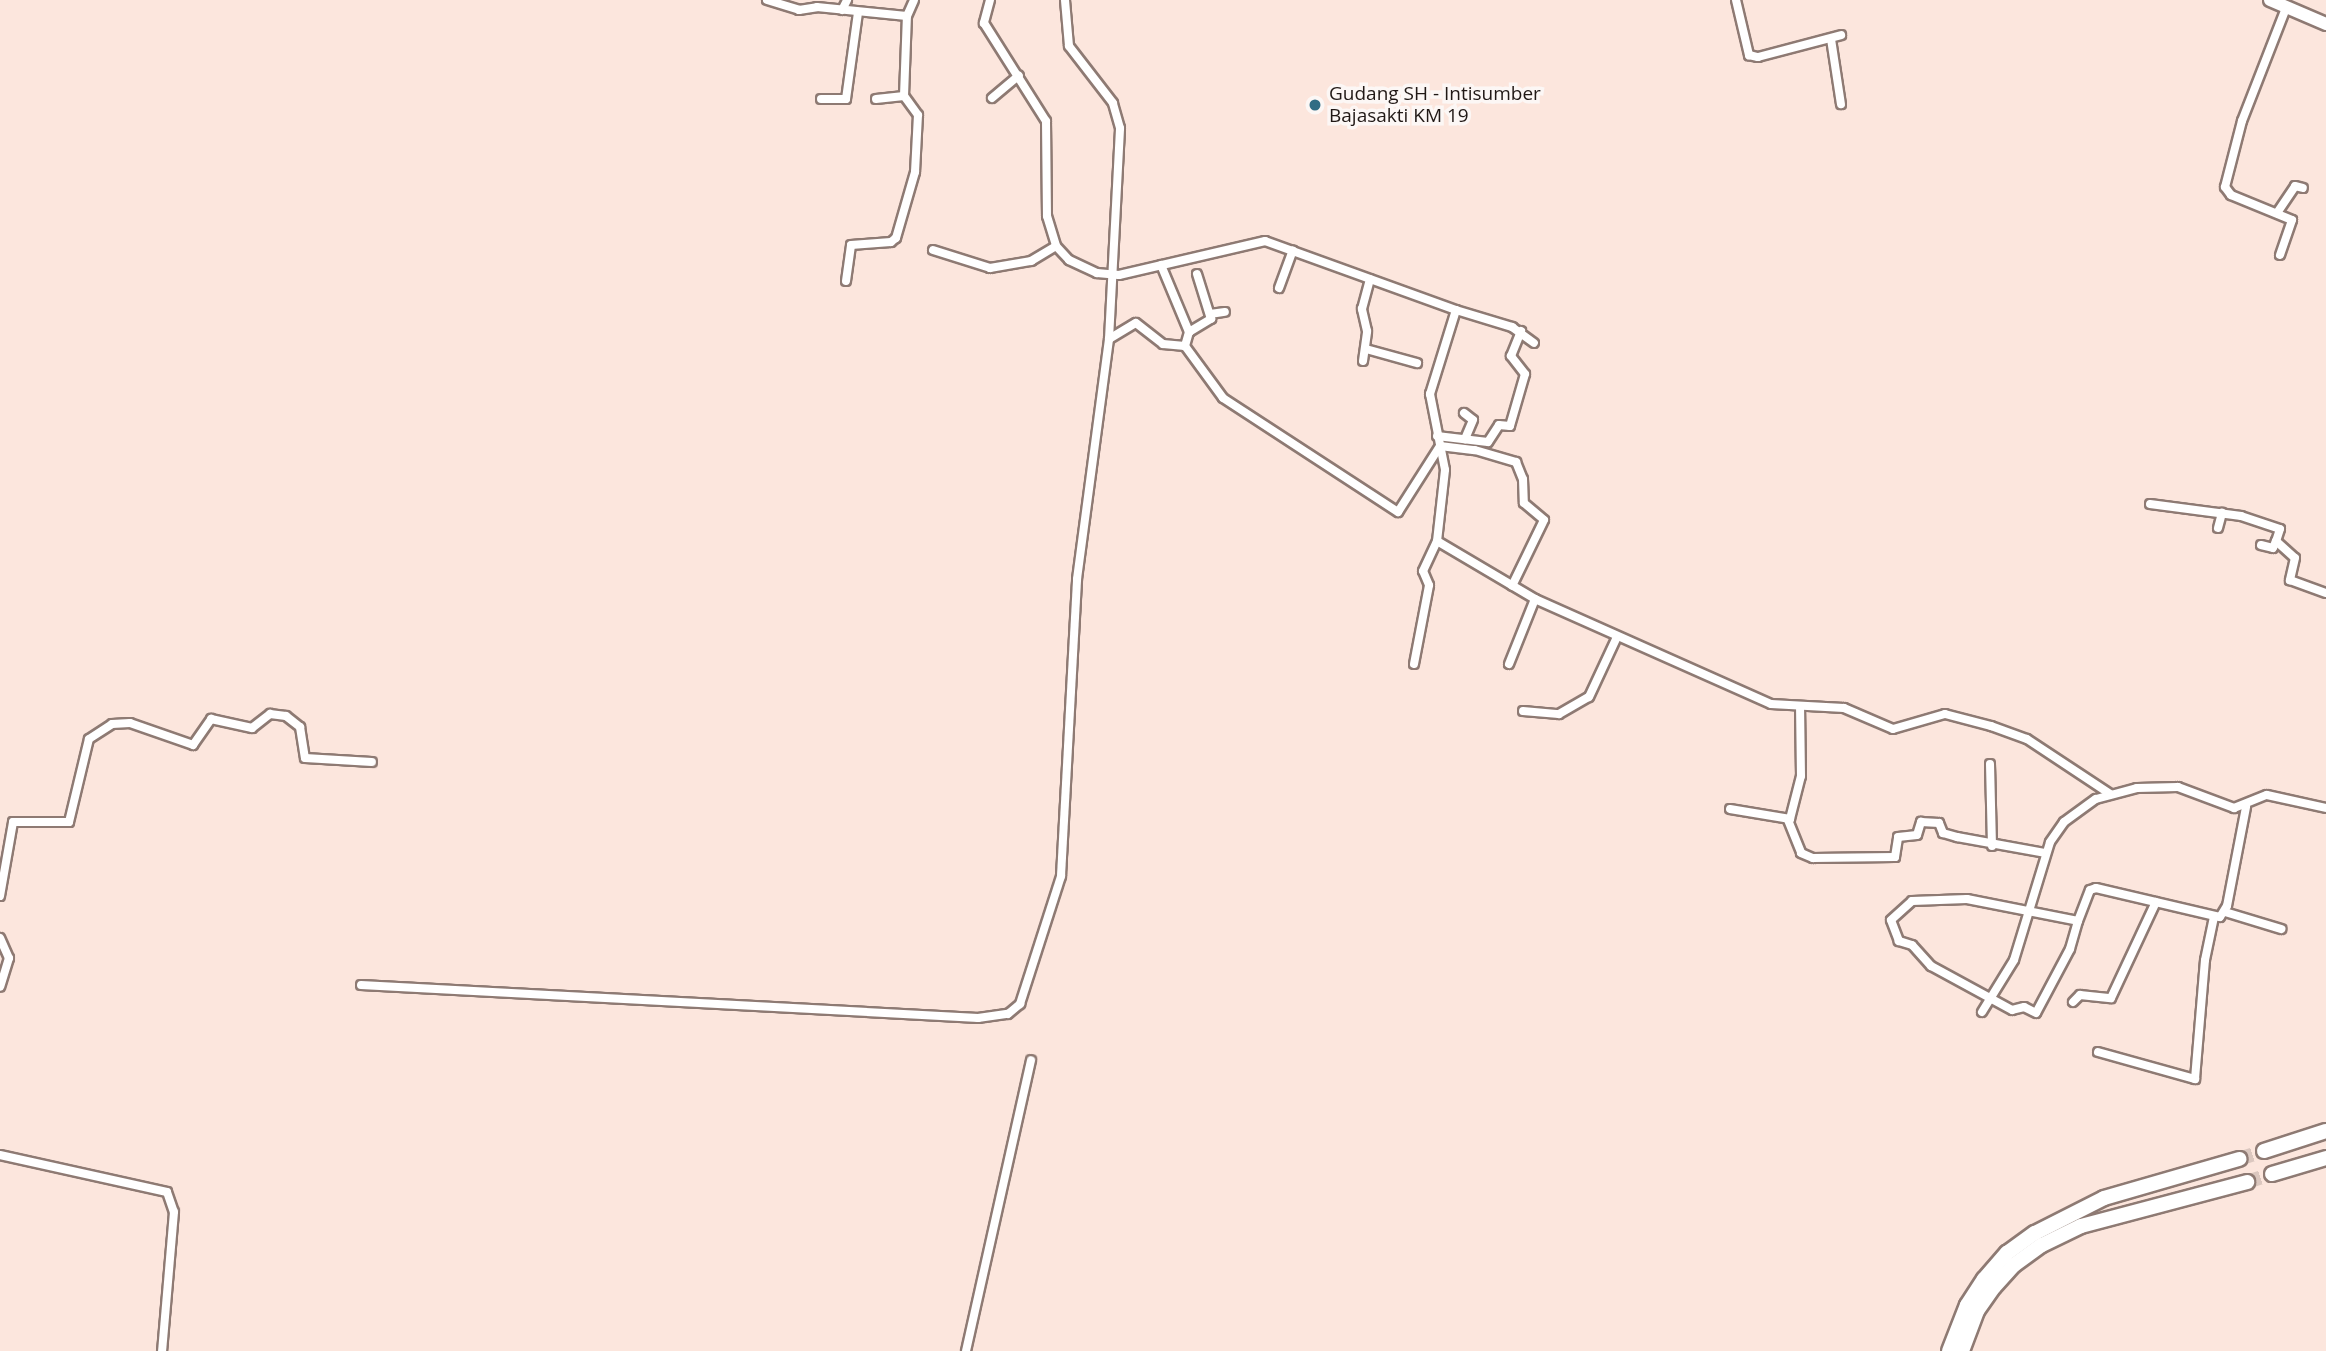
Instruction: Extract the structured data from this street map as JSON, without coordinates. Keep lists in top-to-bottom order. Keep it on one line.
{"places":["Gudang SH - Intisumber Bajasakti KM 19"]}
